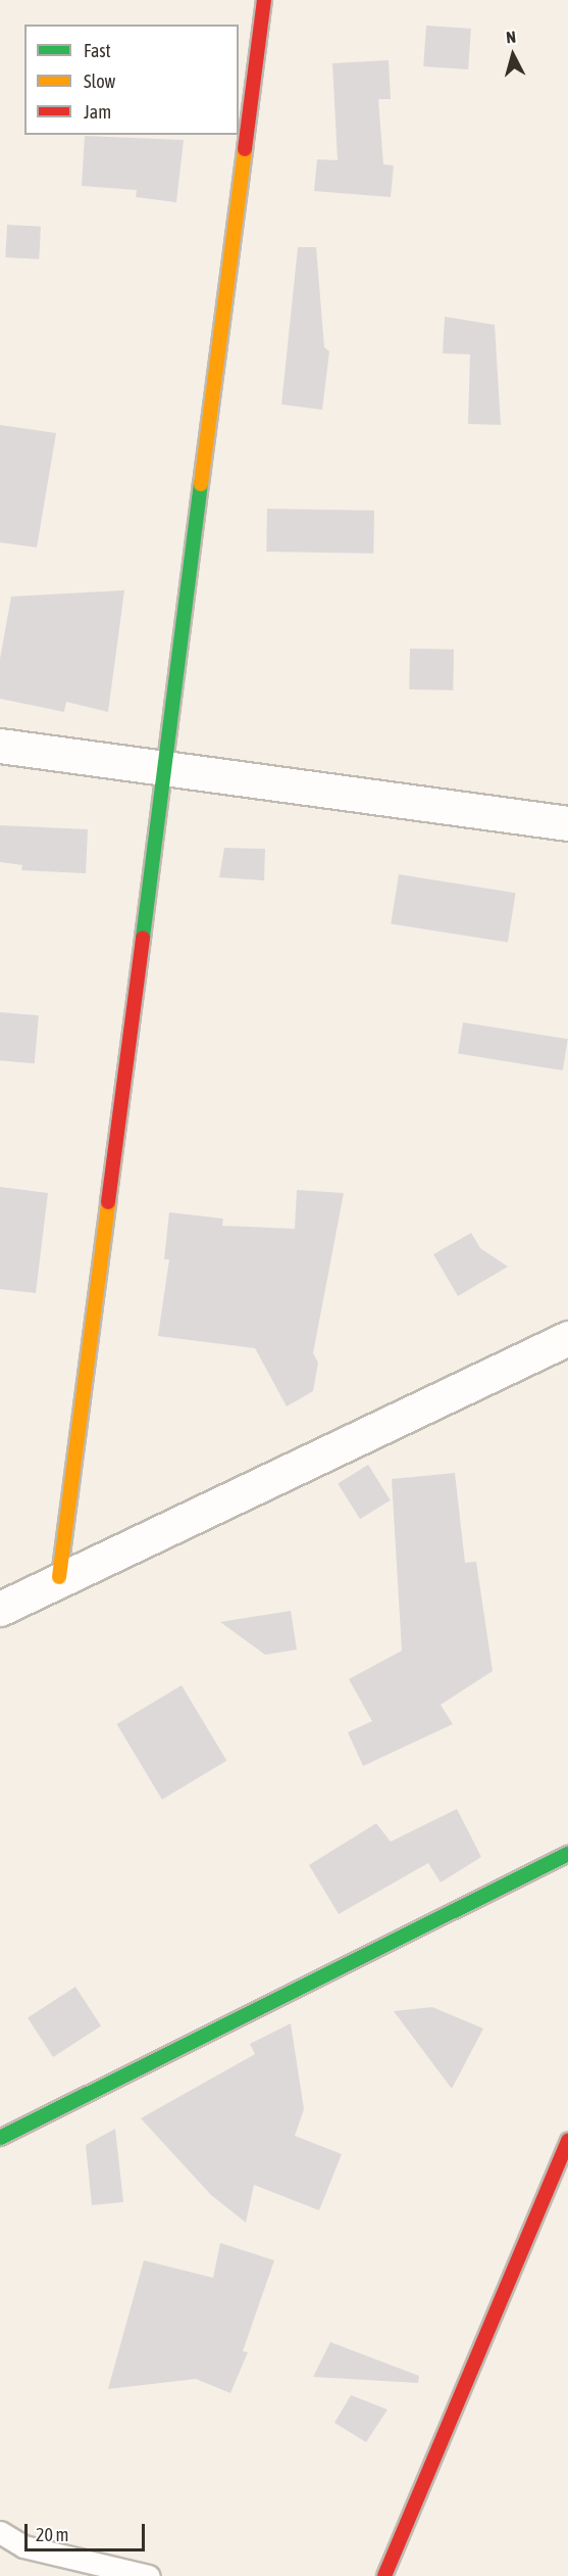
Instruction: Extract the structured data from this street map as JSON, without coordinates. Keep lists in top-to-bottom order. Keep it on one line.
{"legend":["Fast","Slow","Jam"],"scale_bar":"20 m","north":"top"}
